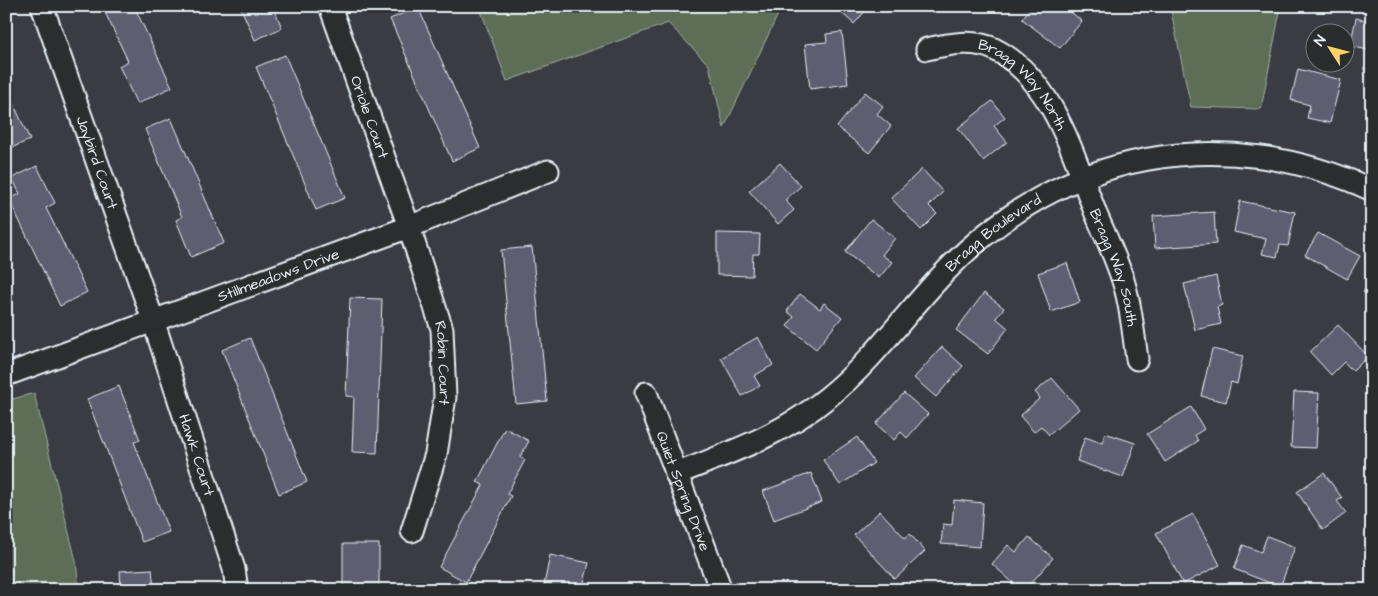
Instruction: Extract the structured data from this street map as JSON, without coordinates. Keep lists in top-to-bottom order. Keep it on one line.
{"streets":{"street":["Bragg Way North","Oriole Court","Jaybird Court","Bragg Boulevard","Bragg Way South","Stillmeadows Drive","Robin Court","Hawk Court","Quiet Spring Drive"]},"crossings":[["Bragg Way North","Bragg Boulevard"],["Bragg Way North","Bragg Way South"],["Oriole Court","Stillmeadows Drive"],["Oriole Court","Robin Court"],["Jaybird Court","Stillmeadows Drive"],["Jaybird Court","Hawk Court"],["Bragg Boulevard","Bragg Way South"],["Bragg Boulevard","Quiet Spring Drive"],["Stillmeadows Drive","Robin Court"],["Stillmeadows Drive","Hawk Court"]],"north":"top left"}
